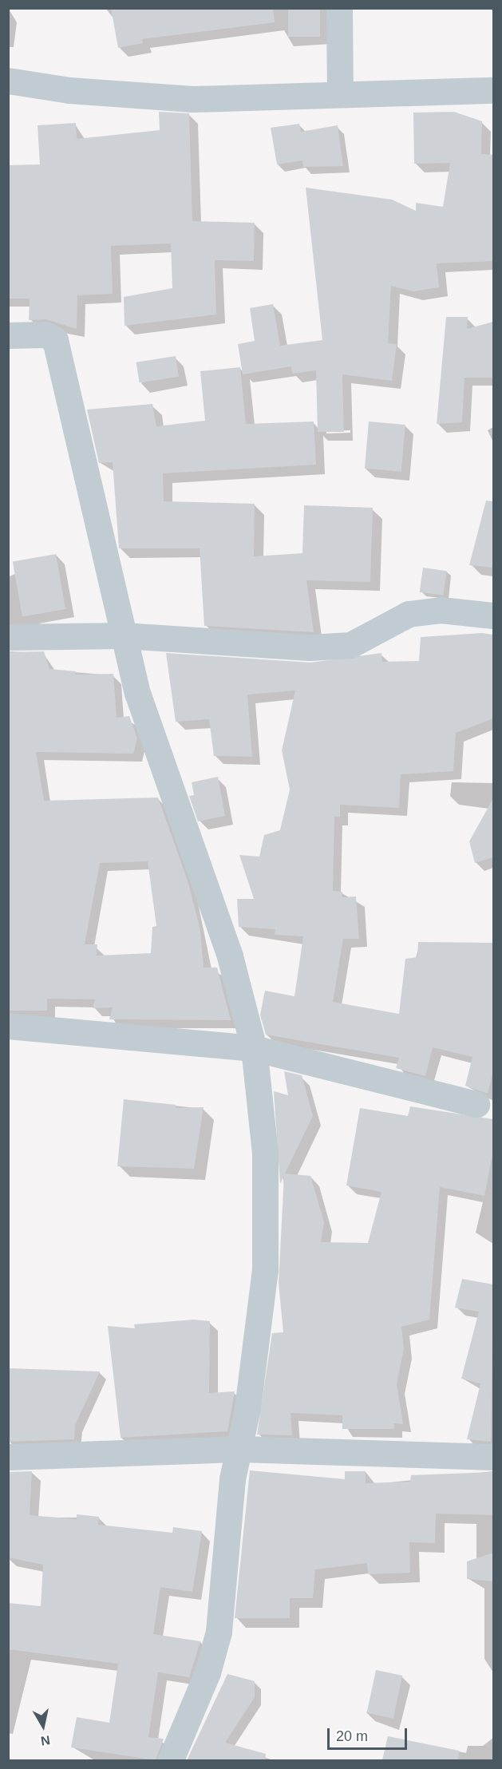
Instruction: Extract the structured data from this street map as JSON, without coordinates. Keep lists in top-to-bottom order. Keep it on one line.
{"scale_bar":"20 m","north":"bottom"}
